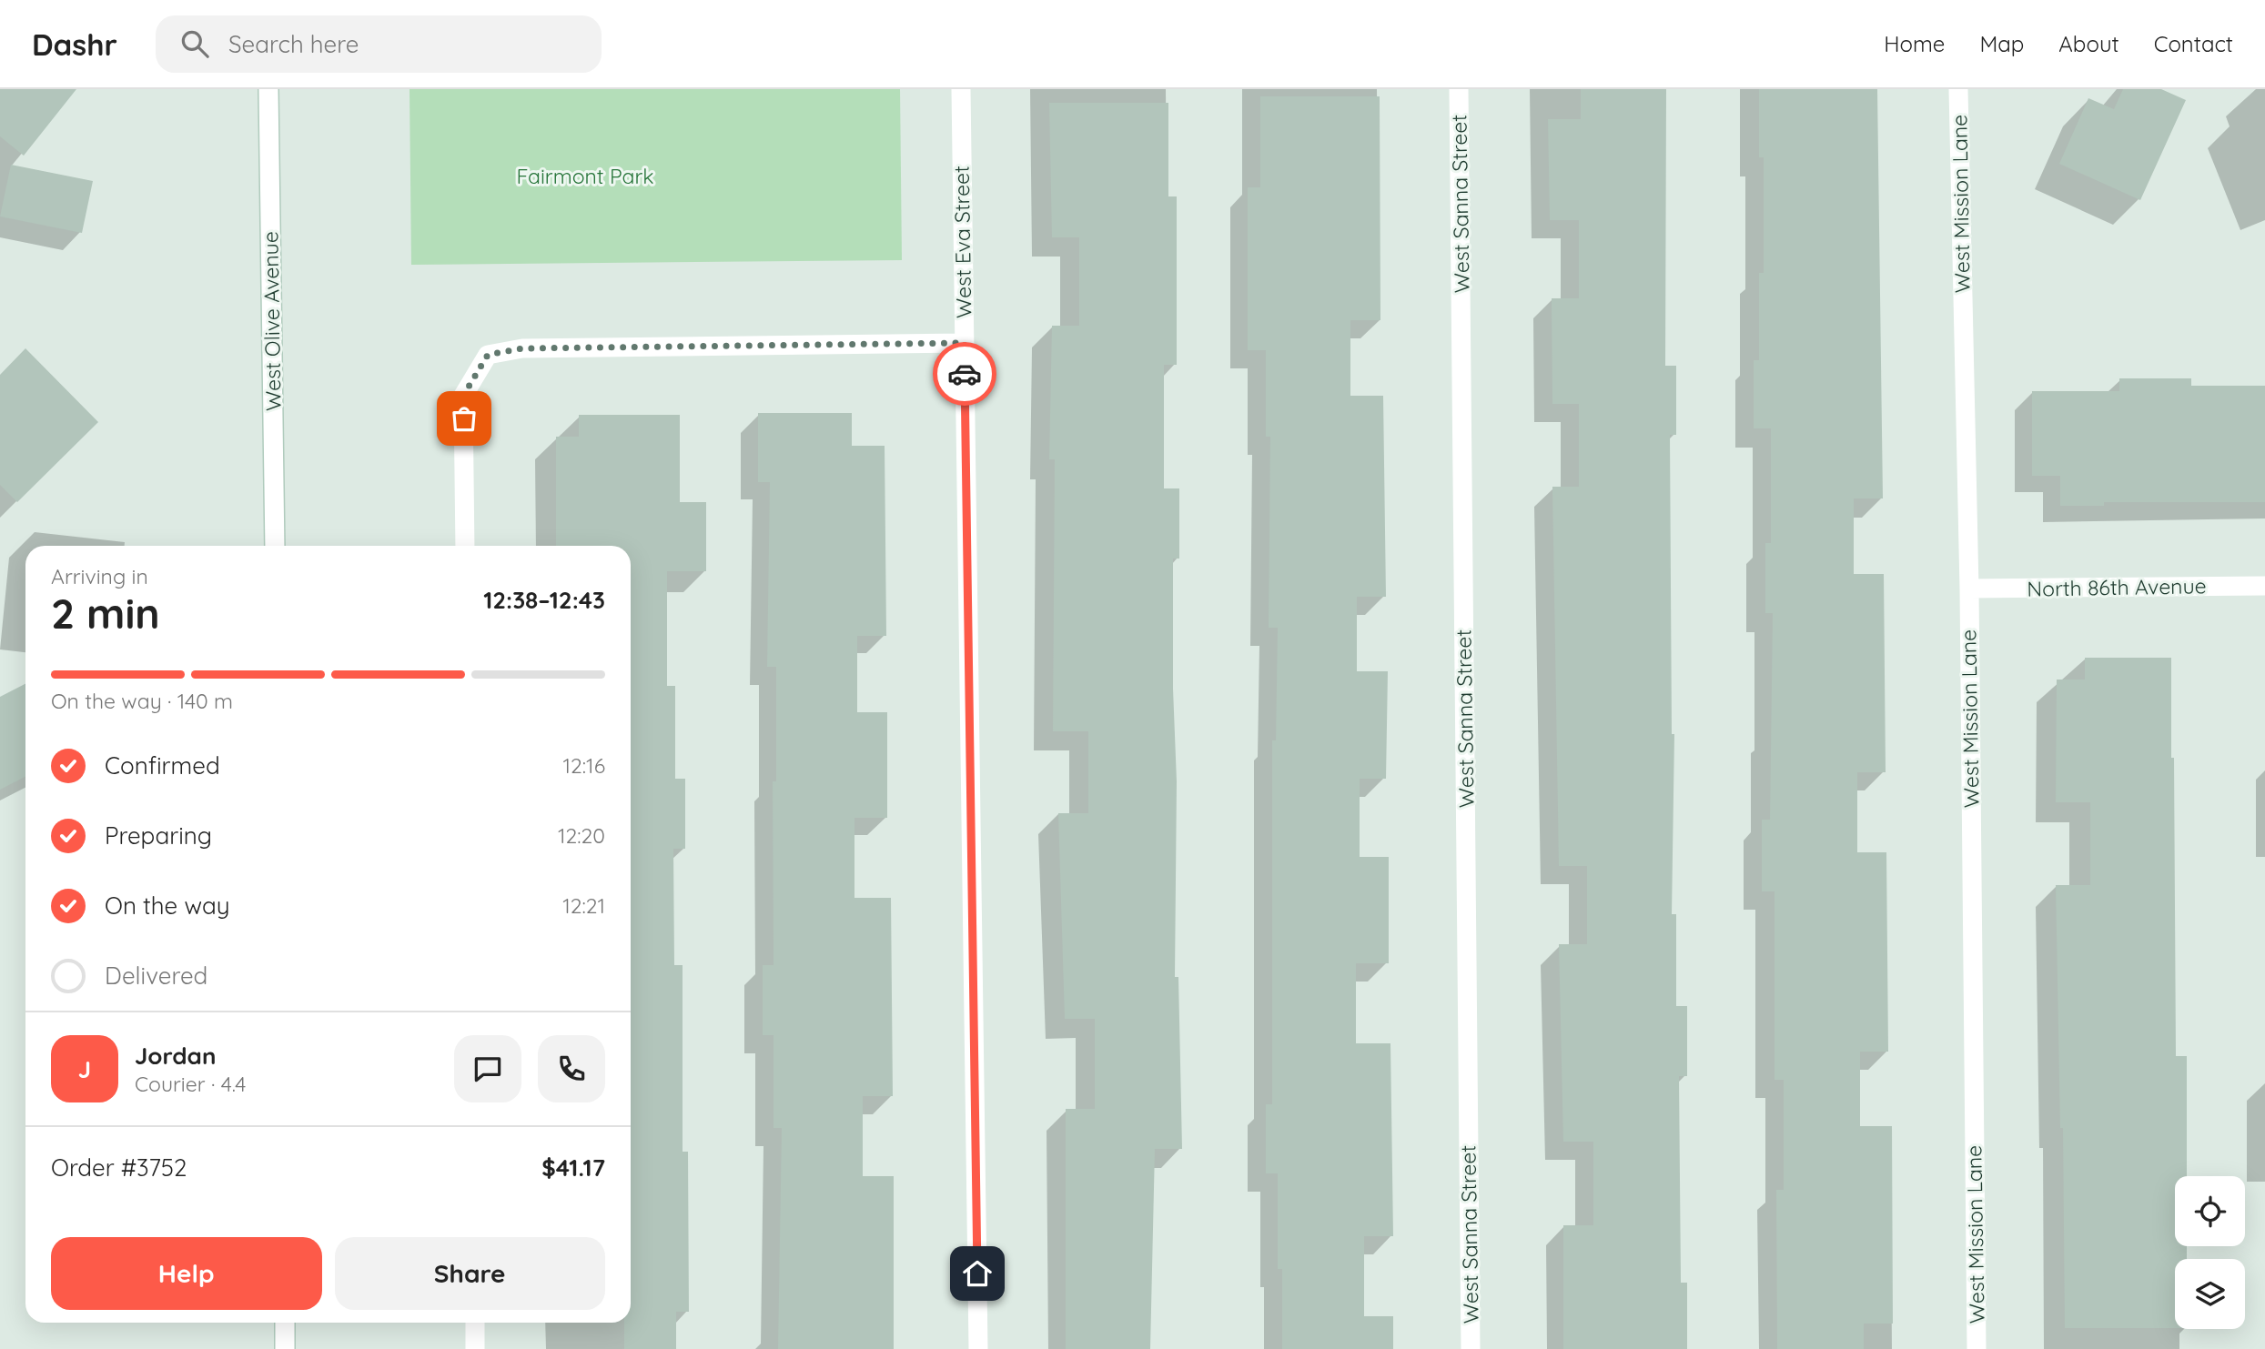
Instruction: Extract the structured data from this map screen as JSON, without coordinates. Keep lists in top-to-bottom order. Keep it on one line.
{"streets":{"street":["West Sanna Street","West Mission Lane","West Eva Street","West Olive Avenue","North 86th Avenue"]},"crossings":[["West Mission Lane","North 86th Avenue"]],"parks":["Fairmont Park"],"page":{"header":"Dashr","search":"Search here","nav":["Home","Map","About","Contact"],"heading":["2 min","Arriving in","12:38–12:43"],"panel":["Jordan","Courier · 4.4","Order #3752","$41.17"],"bar":"On the way · 140 m","list":[["Confirmed","12:16"],["Preparing","12:20"],["On the way","12:21"],"Delivered"],"round":"J","buttons":["Help","Share"]}}
